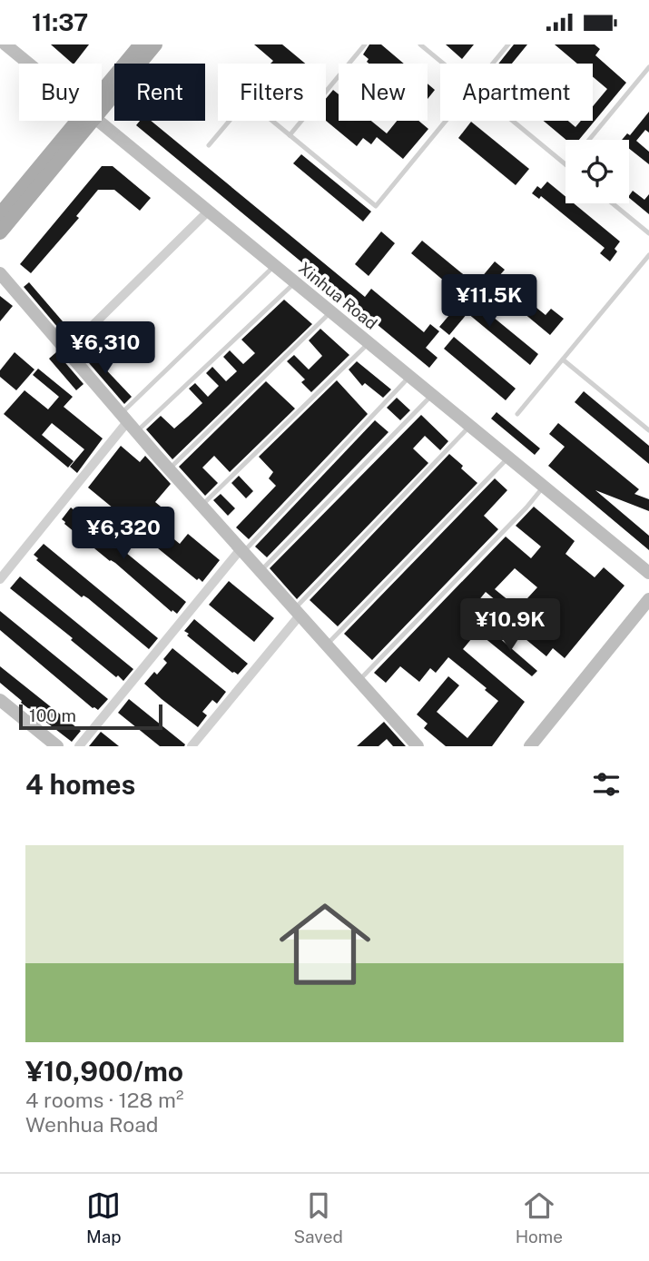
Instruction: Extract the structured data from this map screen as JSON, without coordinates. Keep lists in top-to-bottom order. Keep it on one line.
{"streets":{"main road":["Xinhua Road"]},"scale_bar":"100 m","page":{"status":"11:37","chip":["Buy","Rent","Filters","New","Apartment"],"price":["¥11.5K","¥6,310","¥6,320","¥10.9K"],"scale":"100 m","heading":"4 homes","list":[{"name":"¥10,900/mo","note":"4 rooms · 128 m² · Wenhua Road"}],"tabs":["Map","Saved","Home"]}}
